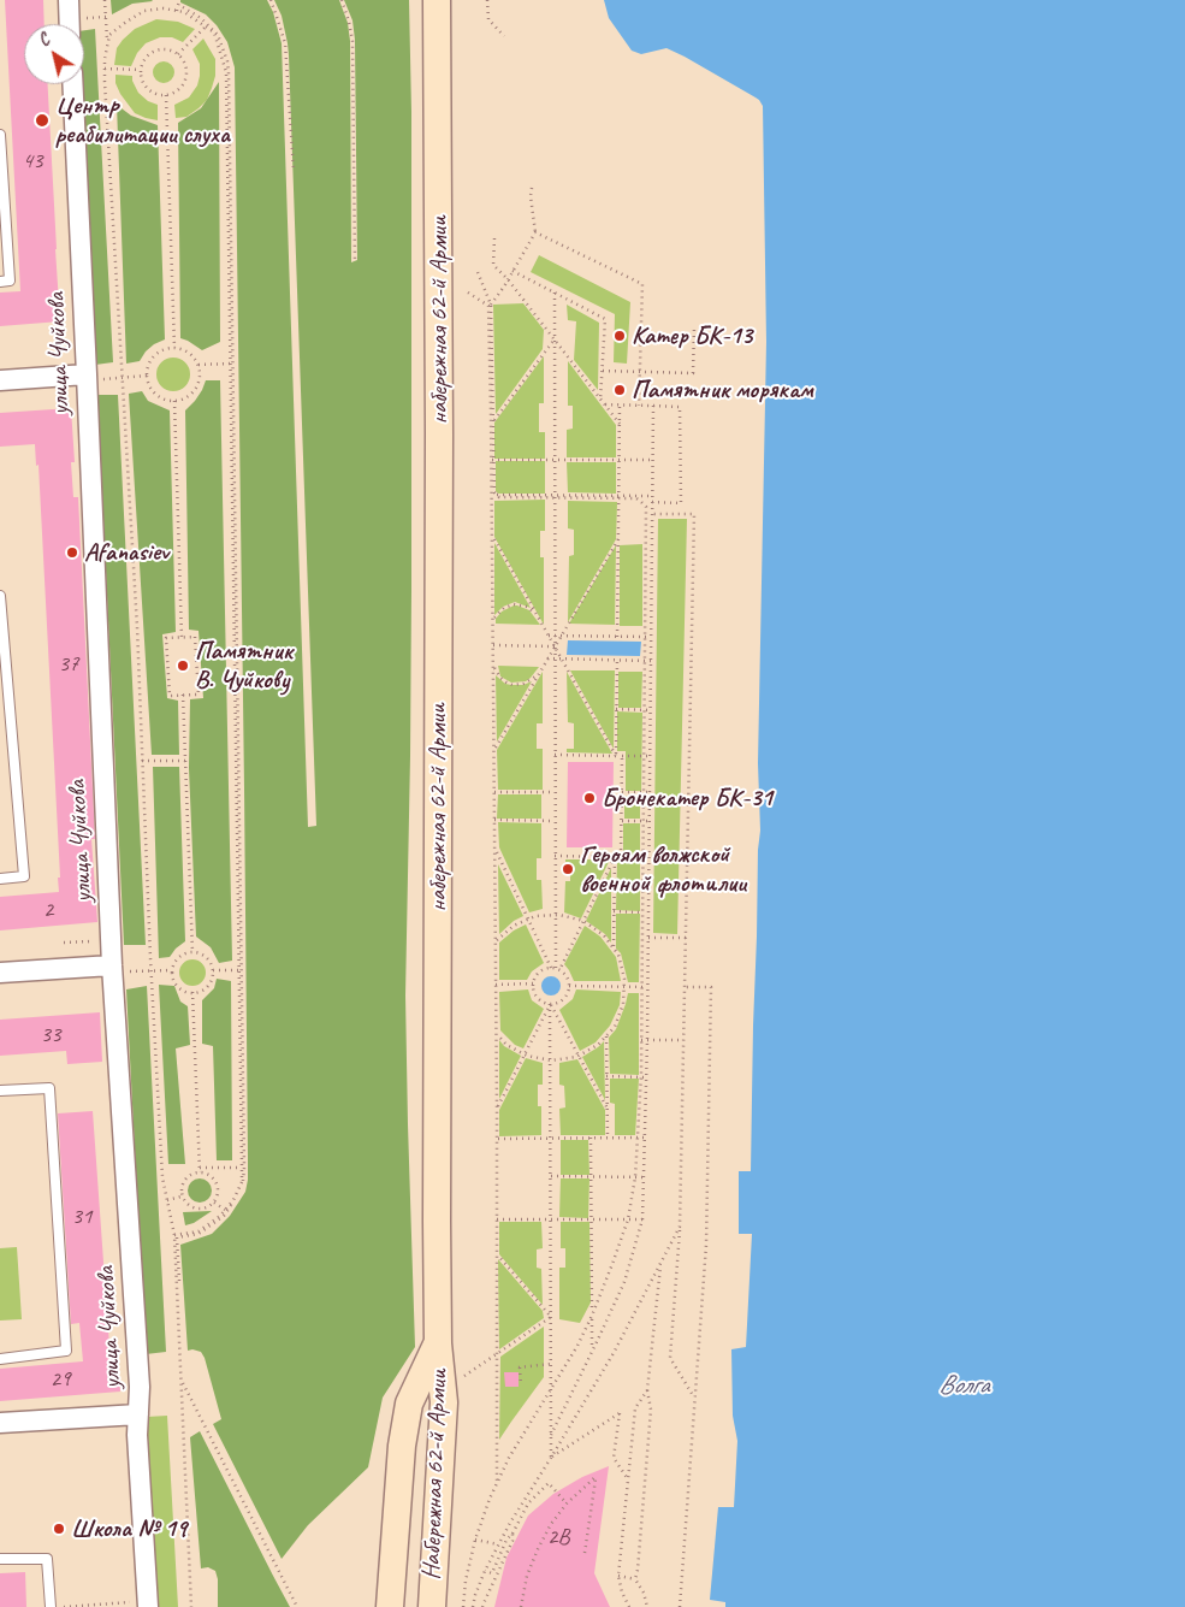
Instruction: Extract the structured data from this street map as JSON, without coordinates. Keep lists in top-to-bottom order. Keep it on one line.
{"streets":{"main road":["набережная 62-й Армии","Набережная 62-й Армии"],"street":["улица Чуйкова"]},"crossings":[["набережная 62-й Армии","Набережная 62-й Армии"]],"water":["Волга"],"places":["Центр реабилитации слуха","Катер БК-13","Памятник морякам","Afanasiev","Памятник В. Чуйкову","Бронекатер БК-31","Героям волжской военной флотилии","Школа № 19"],"house_numbers":["43","37","2","33","31","29","2В"],"north":"top left"}
